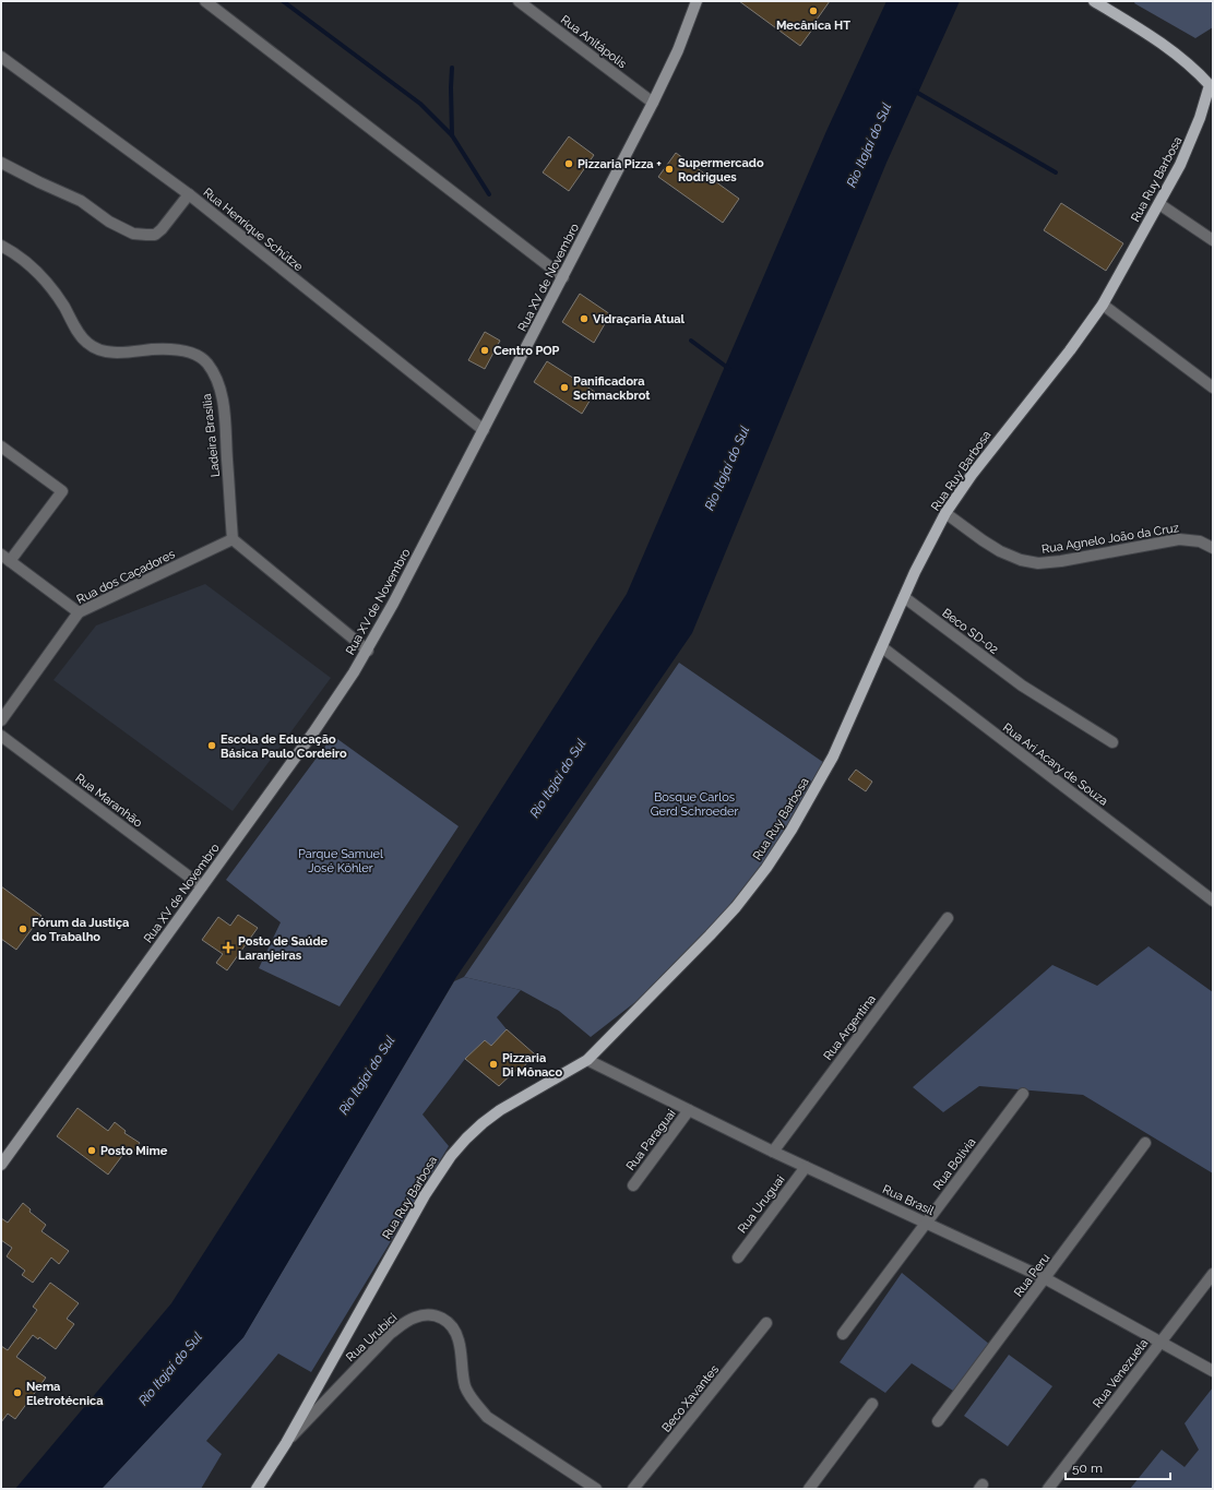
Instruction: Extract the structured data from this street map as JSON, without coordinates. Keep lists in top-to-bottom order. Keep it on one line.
{"streets":{"main road":["Rua Ruy Barbosa","Rua XV de Novembro"],"street":["Rua Anitápolis","Rua Henrique Schütze","Ladeira Brasília","Rua Agnelo João da Cruz","Rua dos Caçadores","Beco SD-02","Rua Ari Acary de Souza","Rua Maranhão","Rua Argentina","Rua Paraguai","Rua Bolívia","Rua Brasil","Rua Uruguai","Rua Peru","Rua Urubici","Rua Venezuela","Beco Xavantes"]},"crossings":[["Rua Anitápolis","Rua XV de Novembro"],["Rua Ruy Barbosa","Rua Agnelo João da Cruz"],["Rua Ruy Barbosa","Beco SD-02"],["Rua Ruy Barbosa","Rua Ari Acary de Souza"],["Rua Ruy Barbosa","Rua Brasil"],["Rua Ruy Barbosa","Rua Urubici"],["Rua Henrique Schütze","Rua XV de Novembro"],["Rua XV de Novembro","Rua Maranhão"],["Ladeira Brasília","Rua dos Caçadores"],["Rua Argentina","Rua Brasil"],["Rua Paraguai","Rua Brasil"],["Rua Bolívia","Rua Brasil"],["Rua Brasil","Rua Uruguai"],["Rua Brasil","Rua Peru"],["Rua Brasil","Rua Venezuela"]],"water":["Rio Itajaí do Sul"],"parks":["Bosque Carlos Gerd Schroeder","Parque Samuel José Köhler"],"places":{"other":["Mecânica HT","Pizzaria Pizza +","Supermercado Rodrigues","Vidraçaria Atual","Centro POP","Panificadora Schmackbrot","Escola de Educação Básica Paulo Cordeiro","Fórum da Justiça do Trabalho","Pizzaria Di Mônaco","Posto Mime","Nema Eletrotécnica"],"health":["Posto de Saúde Laranjeiras"]},"scale_bar":"50 m"}
